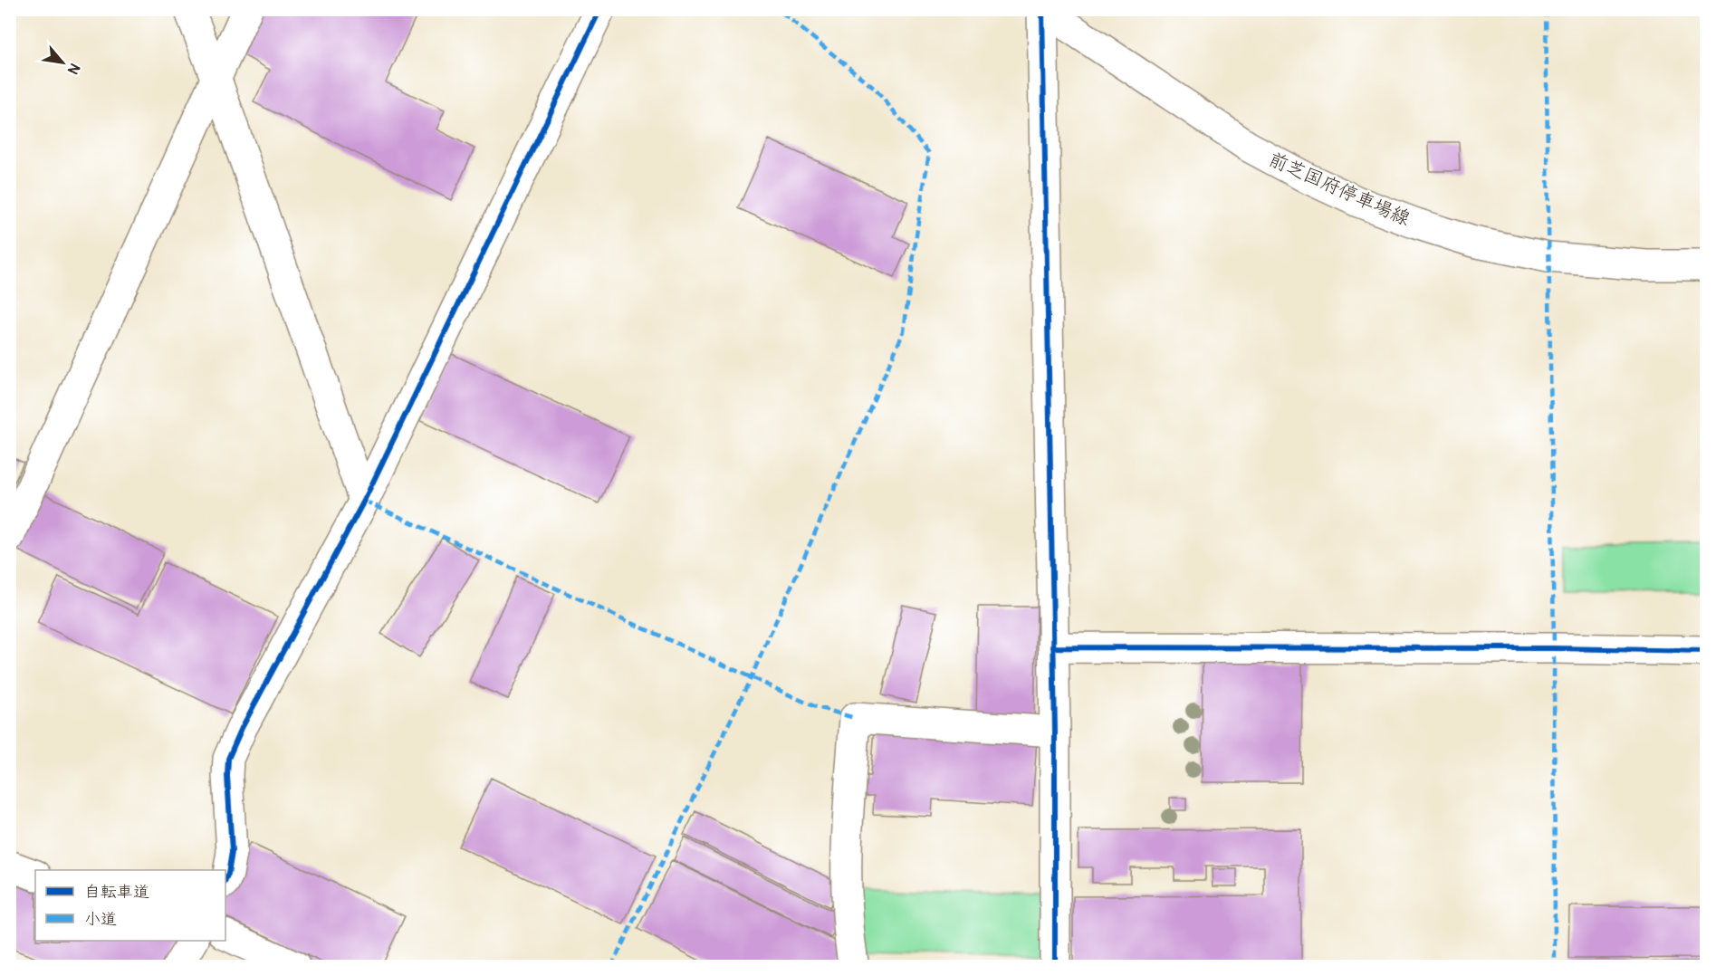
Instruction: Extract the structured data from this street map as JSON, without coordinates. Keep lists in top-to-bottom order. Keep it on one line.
{"streets":{"street":["前芝国府停車場線"]},"legend":["自転車道","小道"],"north":"bottom right"}
